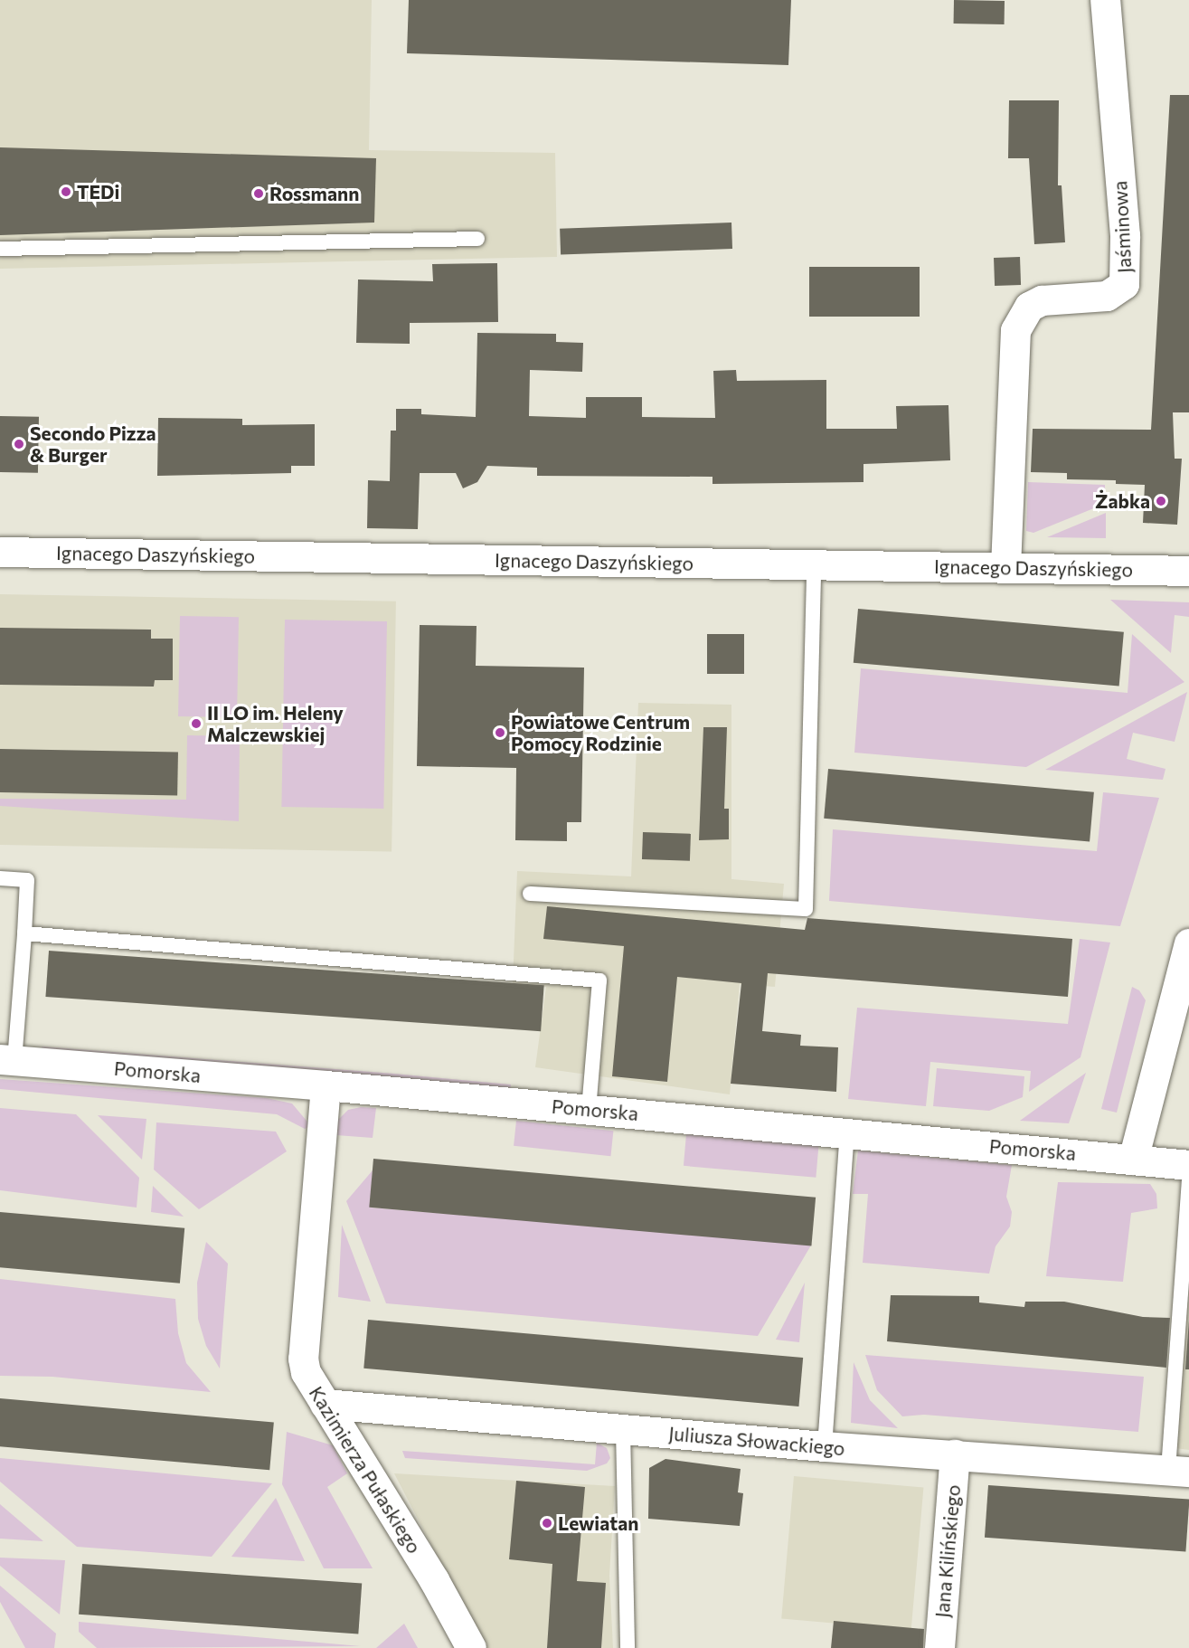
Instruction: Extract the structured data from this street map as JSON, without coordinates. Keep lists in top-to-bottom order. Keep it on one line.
{"streets":{"street":["Jaśminowa","Ignacego Daszyńskiego","Pomorska","Juliusza Słowackiego","Kazimierza Pułaskiego","Jana Kilińskiego"]},"crossings":[["Jaśminowa","Ignacego Daszyńskiego"],["Pomorska","Kazimierza Pułaskiego"],["Juliusza Słowackiego","Kazimierza Pułaskiego"],["Juliusza Słowackiego","Jana Kilińskiego"]],"places":["TEDi","Rossmann","Secondo Pizza & Burger","Żabka","II LO im. Heleny Malczewskiej","Powiatowe Centrum Pomocy Rodzinie","Lewiatan"]}
